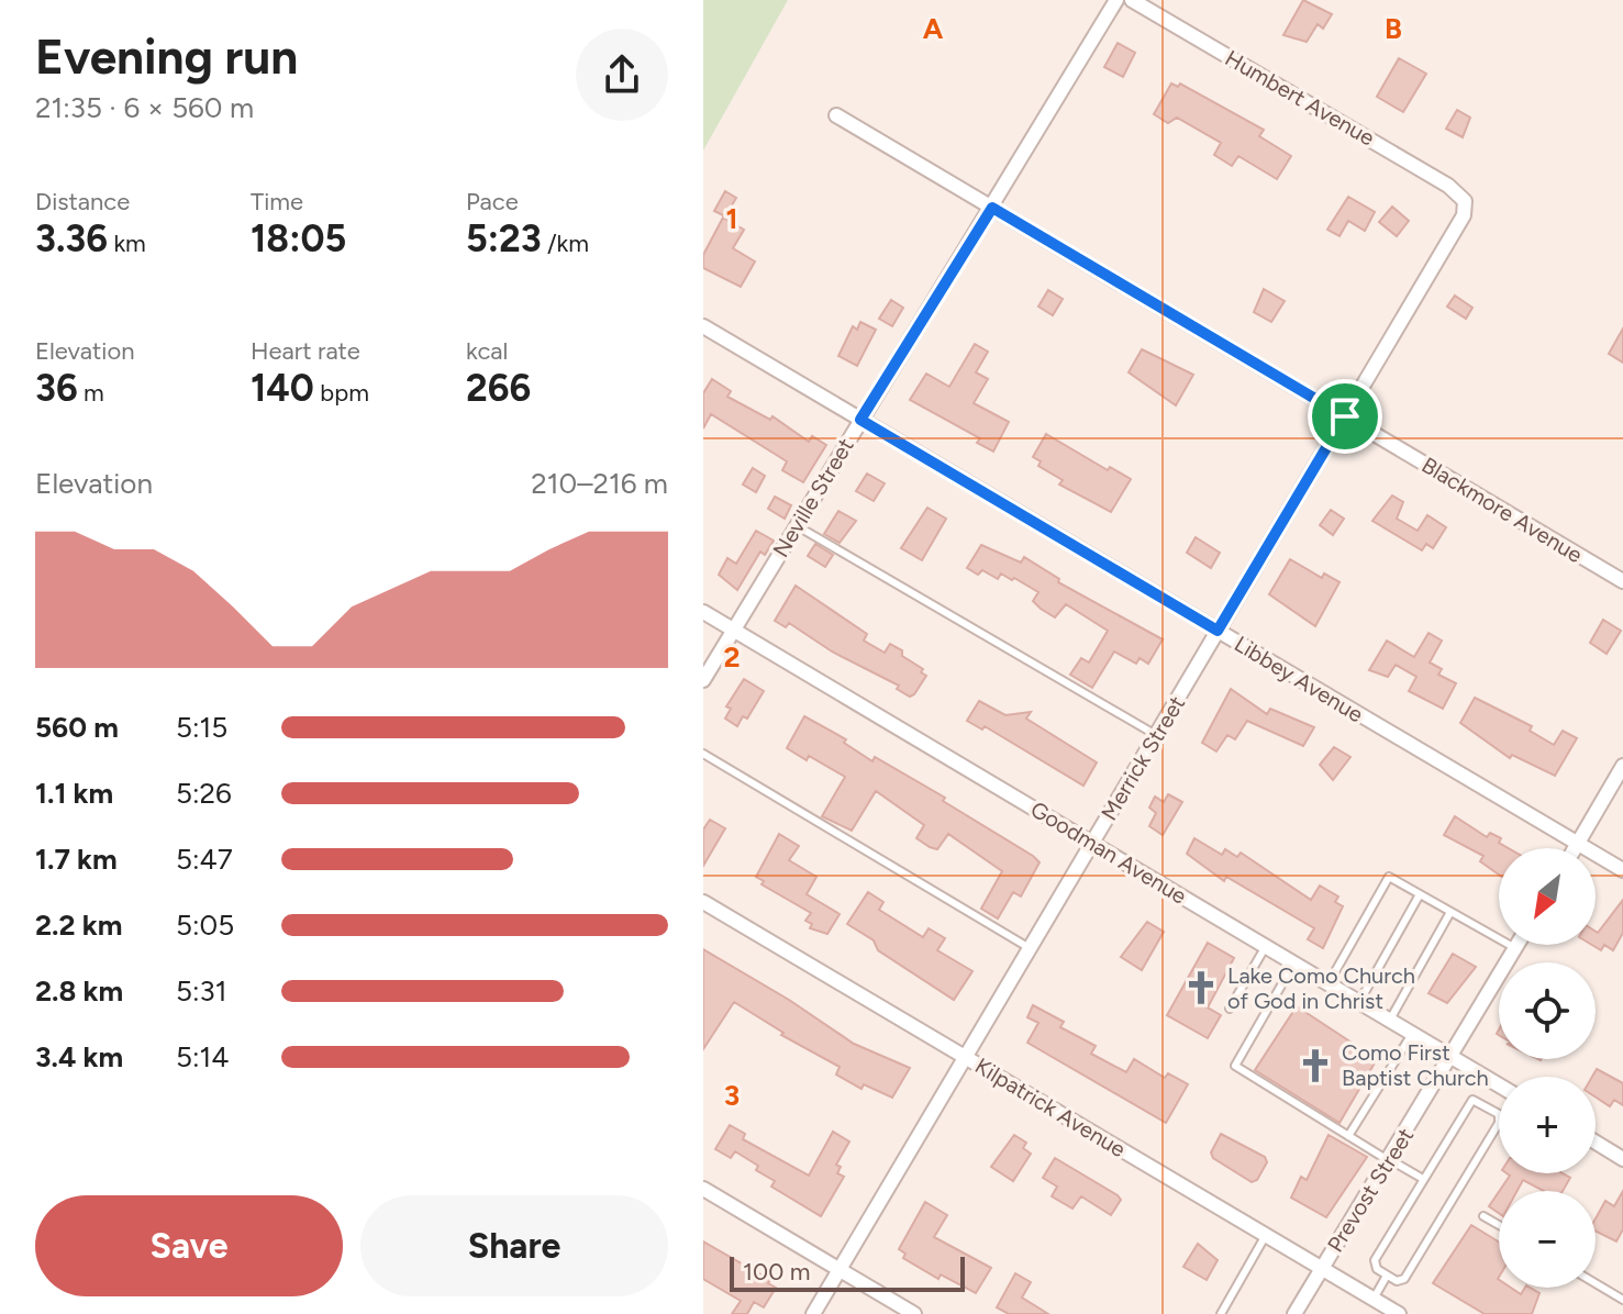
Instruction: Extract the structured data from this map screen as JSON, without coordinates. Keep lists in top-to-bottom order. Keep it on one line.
{"streets":{"street":["Humbert Avenue","Neville Street","Blackmore Avenue","Libbey Avenue","Merrick Street","Goodman Avenue","Kilpatrick Avenue","Prevost Street"]},"crossings":[["Humbert Avenue","Merrick Street"],["Neville Street","Blackmore Avenue"],["Neville Street","Libbey Avenue"],["Neville Street","Goodman Avenue"],["Blackmore Avenue","Merrick Street"],["Libbey Avenue","Merrick Street"],["Merrick Street","Goodman Avenue"],["Merrick Street","Kilpatrick Avenue"],["Goodman Avenue","Prevost Street"],["Kilpatrick Avenue","Prevost Street"]],"places":{"church":["Lake Como Church of God in Christ","Como First Baptist Church"]},"scale_bar":"100 m","north":"bottom left","page":{"heading":["Evening run","21:35 · 6 × 560 m"],"stats":[["Distance","3.36 km"],["Time","18:05"],["Pace","5:23 /km"],["Elevation","36 m"],["Heart rate","140 bpm"],["kcal","266"]],"chart":["Elevation","210–216 m"],"list":[{"name":"560 m","note":"5:15"},{"name":"1.1 km","note":"5:26"},{"name":"1.7 km","note":"5:47"},{"name":"2.2 km","note":"5:05"},{"name":"2.8 km","note":"5:31"},{"name":"3.4 km","note":"5:14"}],"map_buttons":["+","−"],"buttons":["Save","Share"],"scale":"100 m"},"grid":{"columns":["A","B"],"rows":["1","2","3"]}}
